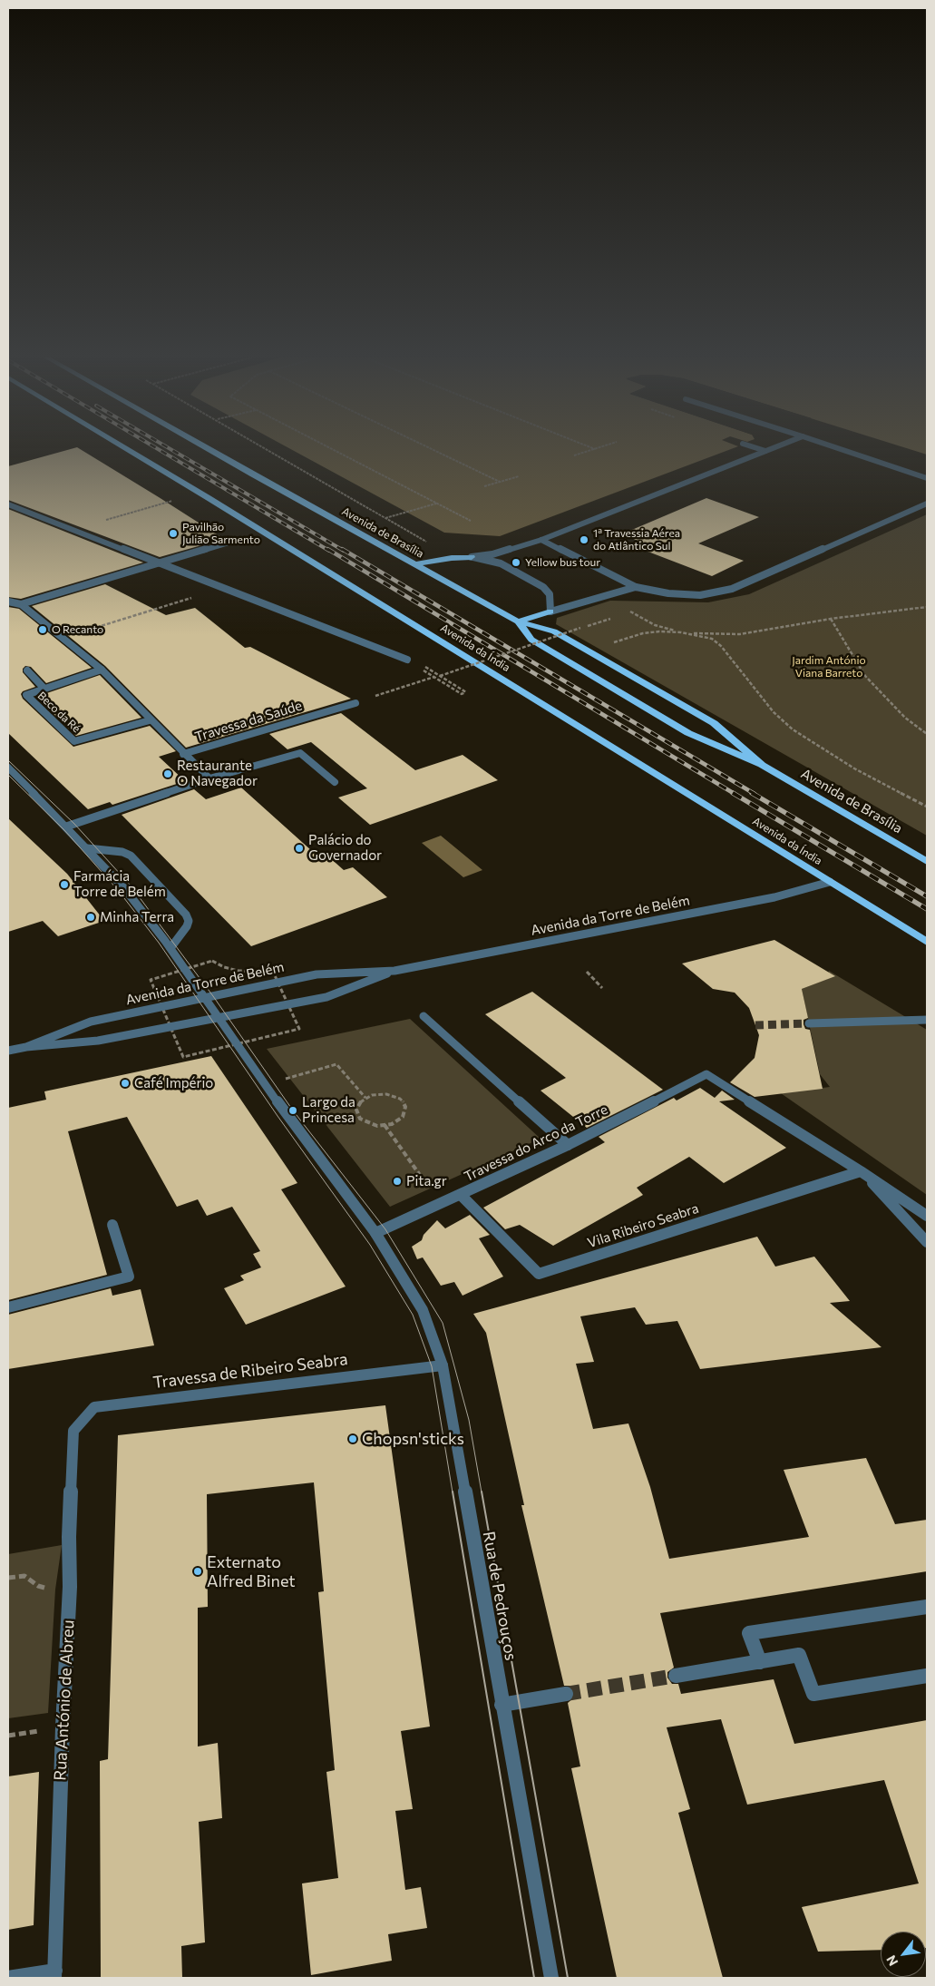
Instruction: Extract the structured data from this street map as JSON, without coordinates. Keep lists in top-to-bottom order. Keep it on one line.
{"streets":{"main road":["Avenida de Brasília","Avenida da Índia"],"street":["Beco da Ré","Travessa da Saúde","Avenida da Torre de Belém","Travessa do Arco da Torre","Vila Ribeiro Seabra","Travessa de Ribeiro Seabra","Rua de Pedrouços","Rua António de Abreu"]},"crossings":[["Avenida da Índia","Avenida da Torre de Belém"],["Travessa do Arco da Torre","Vila Ribeiro Seabra"],["Travessa do Arco da Torre","Rua de Pedrouços"],["Travessa de Ribeiro Seabra","Rua de Pedrouços"],["Travessa de Ribeiro Seabra","Rua António de Abreu"]],"parks":["Jardim António Viana Barreto"],"places":["Pavilhão Julião Sarmento","1ª Travessia Aérea do Atlântico Sul","Yellow bus tour","O Recanto","Restaurante O Navegador","Palácio do Governador","Farmácia Torre de Belém","Minha Terra","Café Império","Largo da Princesa","Pita.gr","Chopsn'sticks","Externato Alfred Binet"],"north":"bottom left"}
